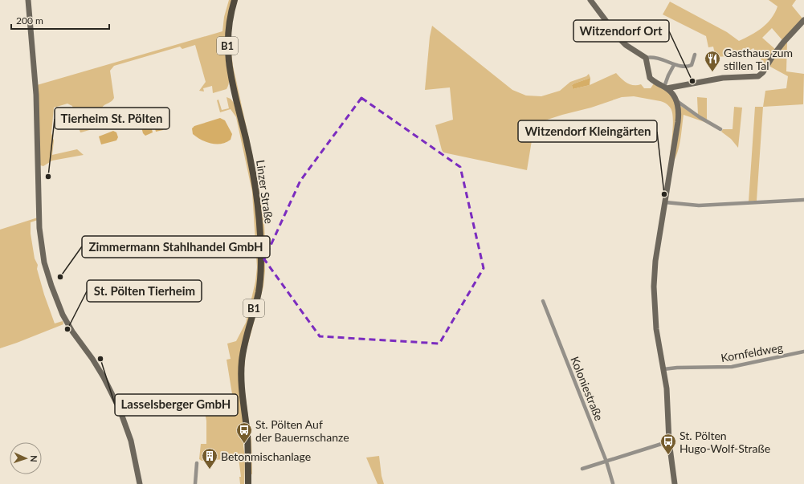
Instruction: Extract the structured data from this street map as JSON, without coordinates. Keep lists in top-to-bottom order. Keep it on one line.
{"streets":{"main road":["B1","Linzer Straße"],"street":["Kornfeldweg","Koloniestraße"]},"places":{"restaurant":["Gasthaus zum stillen Tal"],"other":["Witzendorf Ort","Tierheim St. Pölten","Witzendorf Kleingärten","Zimmermann Stahlhandel GmbH","St. Pölten Tierheim","Lasselsberger GmbH"],"bus stop":["St. Pölten Auf der Bauernschanze","St. Pölten Hugo-Wolf-Straße"],"building":["Betonmischanlage"]},"scale_bar":"200 m","north":"right"}
